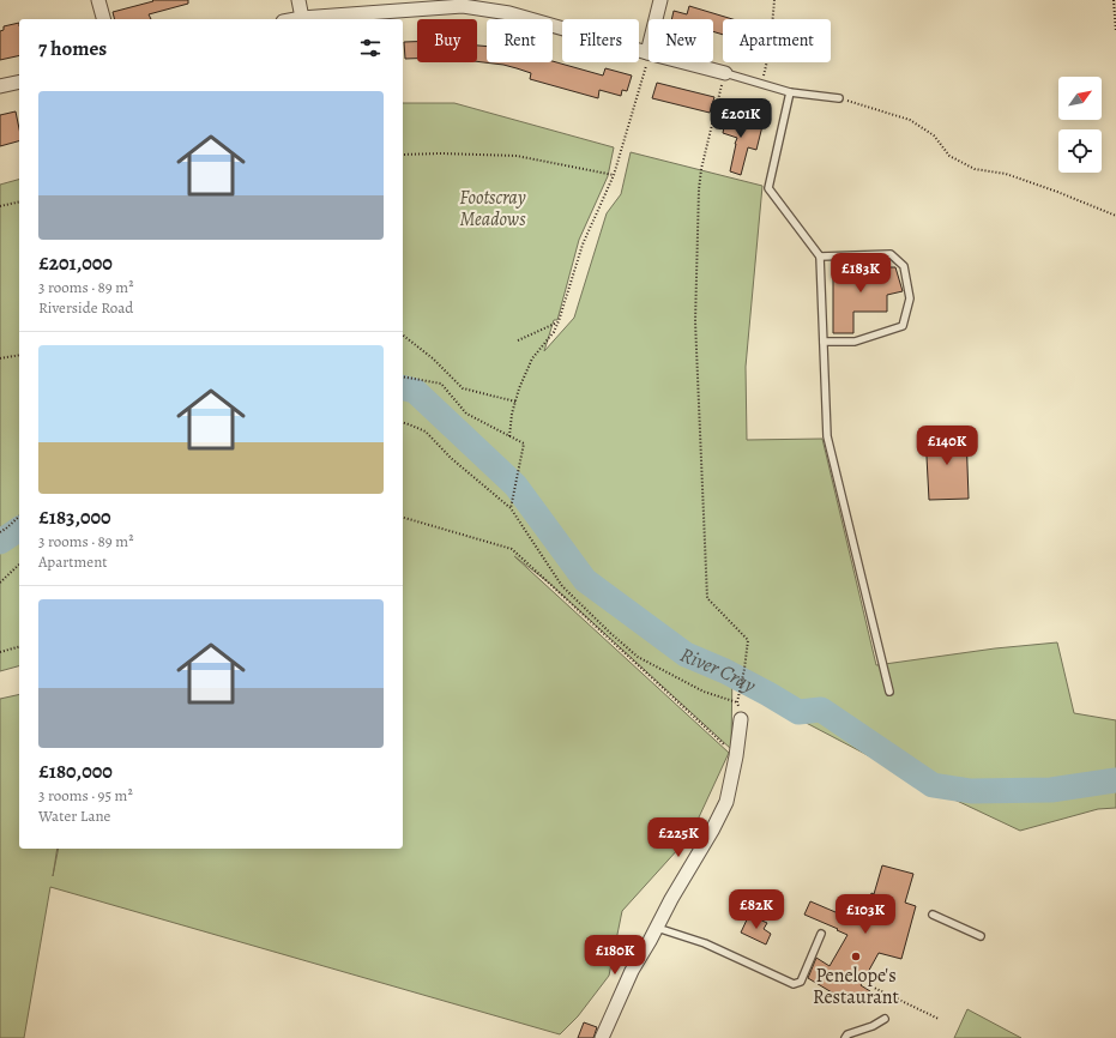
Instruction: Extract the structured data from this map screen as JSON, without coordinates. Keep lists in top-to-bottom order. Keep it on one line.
{"water":["River Cray"],"parks":["Footscray Meadows"],"places":["Penelope's Restaurant"],"north":"top right","page":{"chip":["Buy","Rent","Filters","New","Apartment"],"heading":"7 homes","list":[{"name":"£201,000","note":"3 rooms · 89 m² · Riverside Road"},{"name":"£183,000","note":"3 rooms · 89 m² · Apartment"},{"name":"£180,000","note":"3 rooms · 95 m² · Water Lane"}],"price":["£201K","£183K","£140K","£225K","£82K","£103K","£180K"]}}
